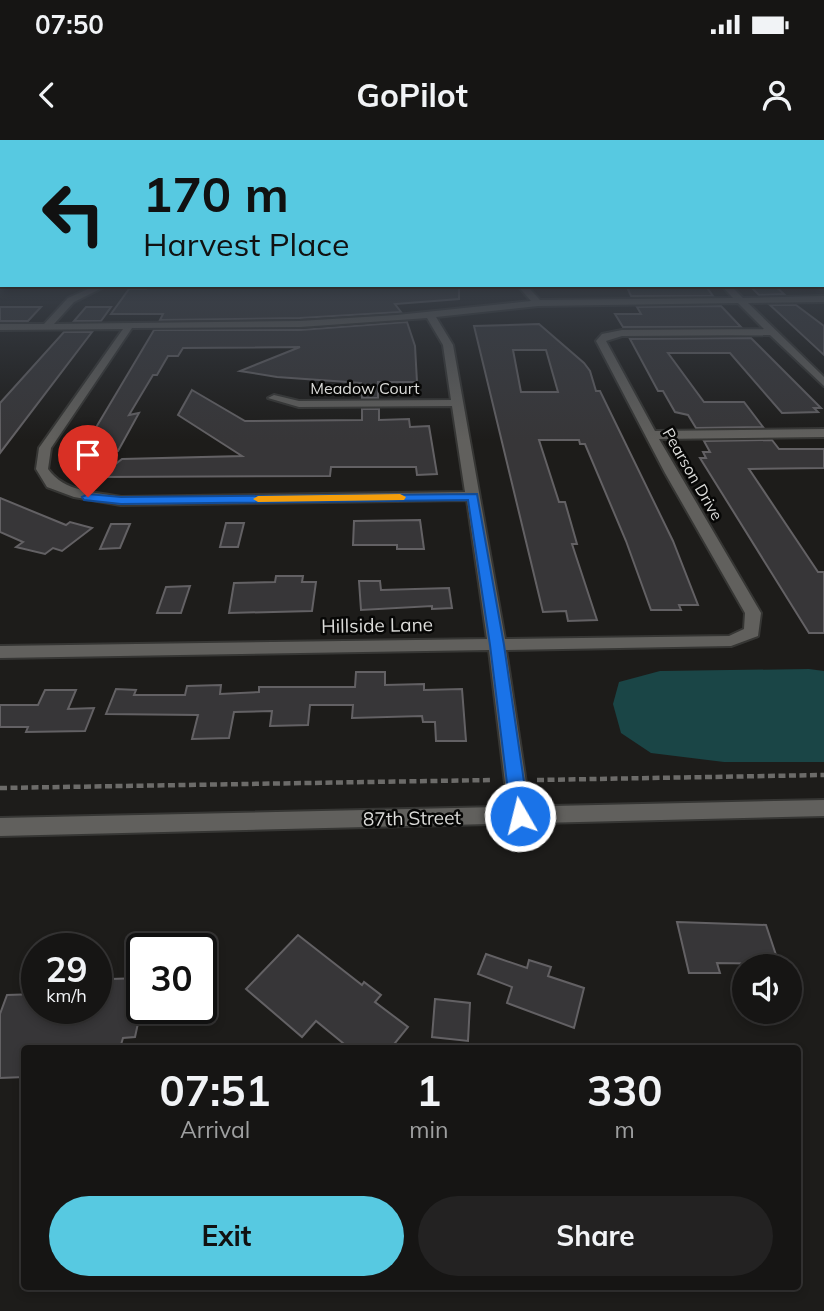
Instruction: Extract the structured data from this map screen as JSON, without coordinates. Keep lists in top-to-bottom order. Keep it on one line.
{"streets":{"street":["Meadow Court","Pearson Drive","Hillside Lane","87th Street"]},"crossings":[["Pearson Drive","Hillside Lane"]],"page":{"status":"07:50","header":"GoPilot","turn":["170 m","Harvest Place"],"speed":"29 km/h","limit":"30","eta":["07:51","Arrival","1","min","330","m"],"buttons":["Exit","Share"]}}
